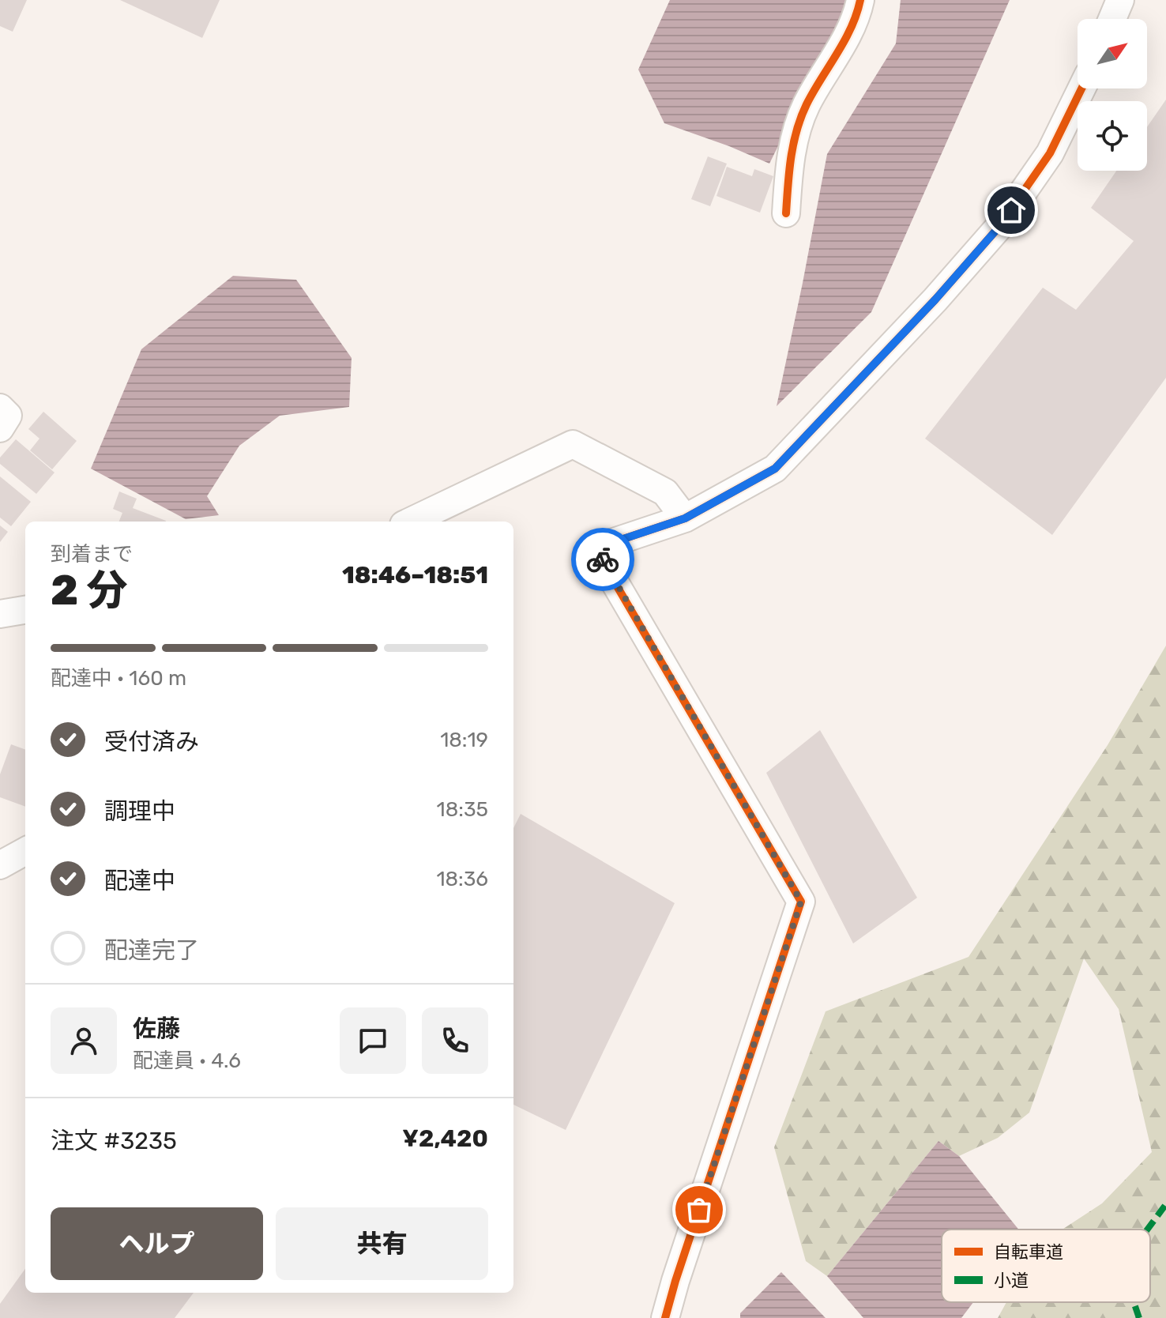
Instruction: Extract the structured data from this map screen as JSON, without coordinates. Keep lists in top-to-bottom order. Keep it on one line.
{"legend":["自転車道","小道"],"north":"top right","page":{"heading":["2 分","到着まで","18:46–18:51"],"panel":["佐藤","配達員 · 4.6","注文 #3235","¥2,420"],"bar":"配達中 · 160 m","list":[["受付済み","18:19"],["調理中","18:35"],["配達中","18:36"],"配達完了"],"buttons":["ヘルプ","共有"]}}
